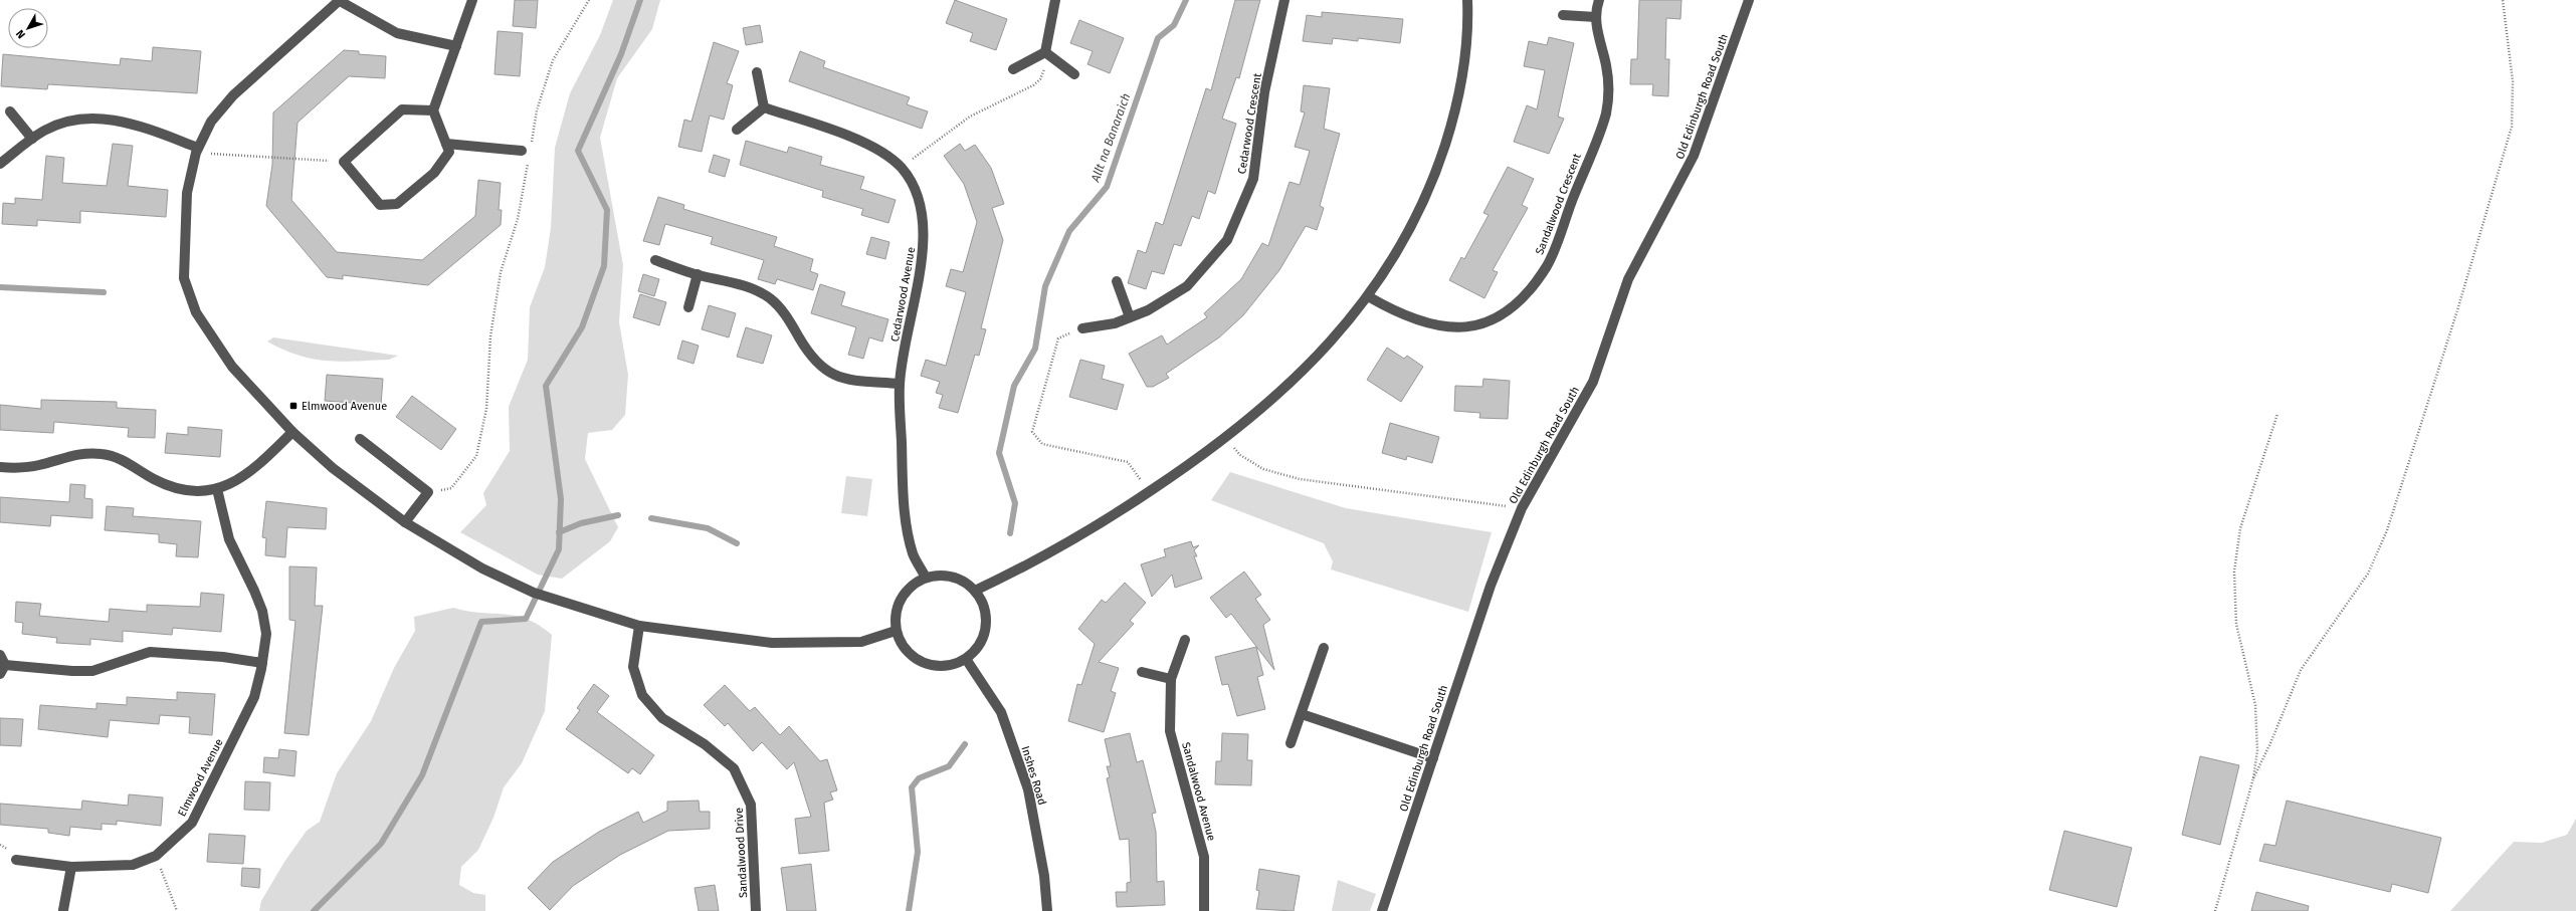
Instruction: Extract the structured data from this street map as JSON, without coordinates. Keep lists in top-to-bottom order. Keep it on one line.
{"streets":{"street":["Old Edinburgh Road South","Cedarwood Crescent","Sandalwood Crescent","Cedarwood Avenue","Inshes Road","Elmwood Avenue","Sandalwood Avenue","Sandalwood Drive"]},"crossings":[["Cedarwood Avenue","Inshes Road"]],"water":["Allt na Banaraich"],"places":{"transit":["Elmwood Avenue"]},"north":"bottom left"}
